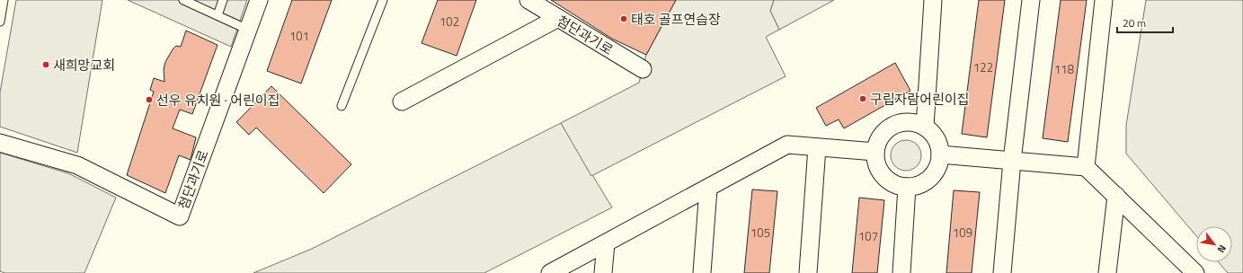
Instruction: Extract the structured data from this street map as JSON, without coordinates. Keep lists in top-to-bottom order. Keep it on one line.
{"streets":{"street":["첨단과기로"]},"places":["태호 골프연습장","새희망교회","구립자람어린이집","선우 유치원 · 어린이집"],"house_numbers":["102","101","122","118","105","109","107"],"scale_bar":"20 m","north":"bottom right"}
